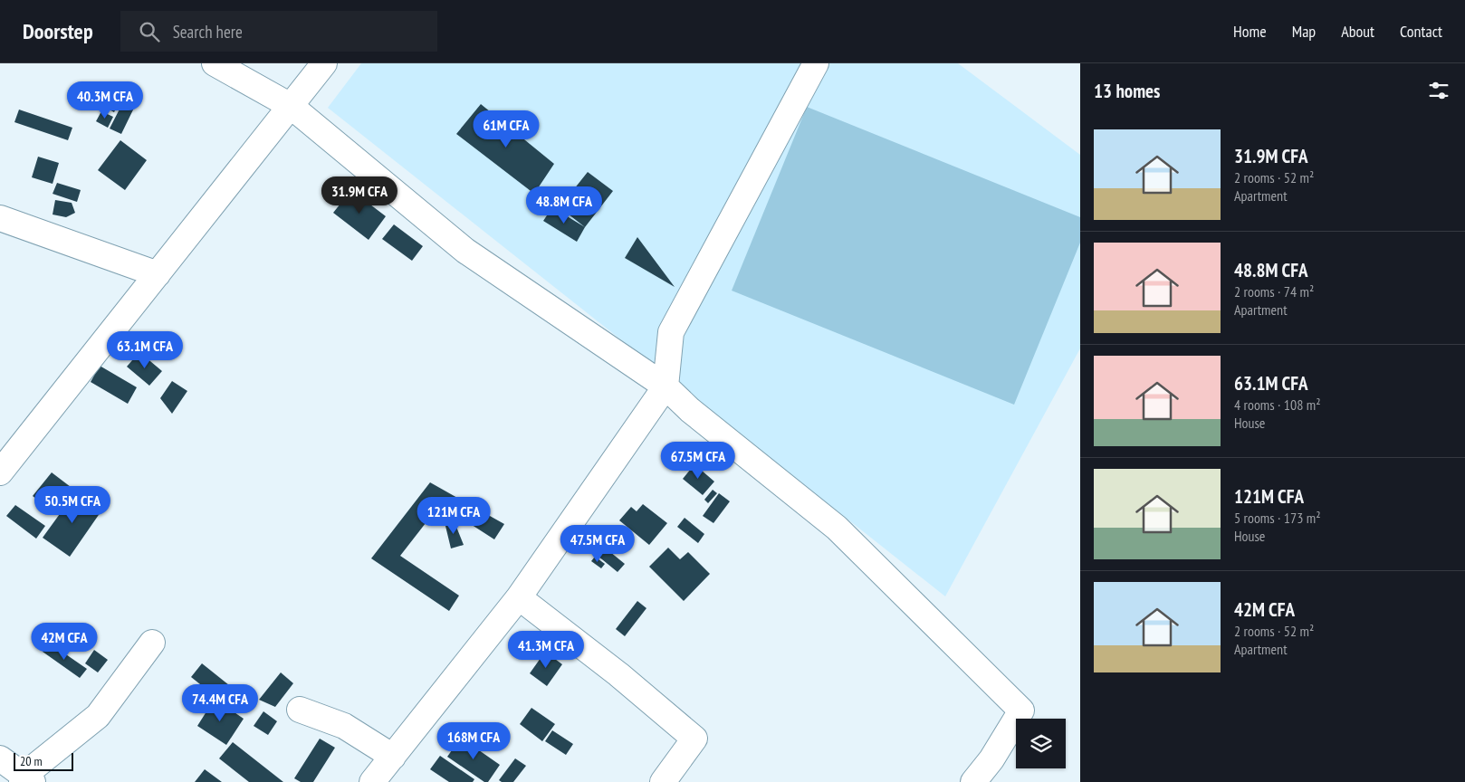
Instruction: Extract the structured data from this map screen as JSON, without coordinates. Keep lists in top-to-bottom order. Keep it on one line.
{"scale_bar":"20 m","page":{"header":"Doorstep","search":"Search here","nav":["Home","Map","About","Contact"],"heading":"13 homes","price":["40.3M CFA","61M CFA","31.9M CFA","48.8M CFA","63.1M CFA","67.5M CFA","50.5M CFA","121M CFA","47.5M CFA","42M CFA","41.3M CFA","74.4M CFA","168M CFA"],"list":[{"name":"31.9M CFA","note":"2 rooms · 52 m² · Apartment"},{"name":"48.8M CFA","note":"2 rooms · 74 m² · Apartment"},{"name":"63.1M CFA","note":"4 rooms · 108 m² · House"},{"name":"121M CFA","note":"5 rooms · 173 m² · House"},{"name":"42M CFA","note":"2 rooms · 52 m² · Apartment"}],"scale":"20 m"}}
